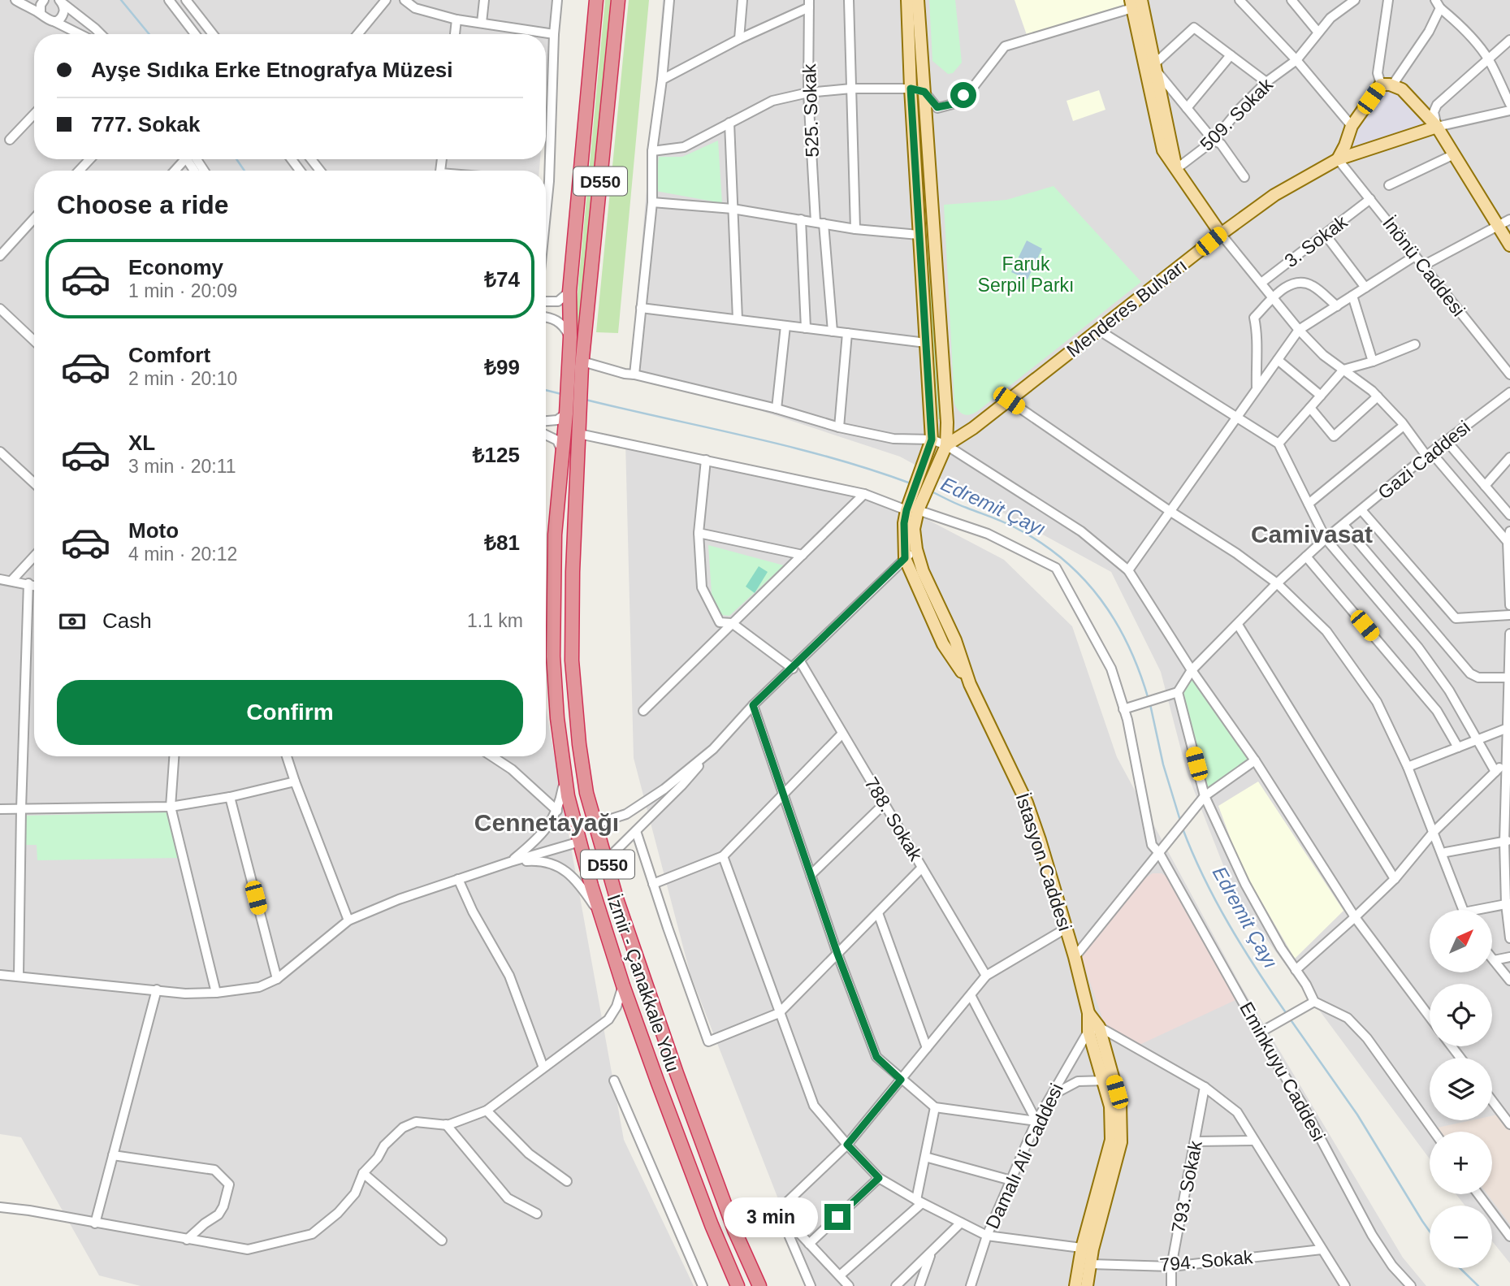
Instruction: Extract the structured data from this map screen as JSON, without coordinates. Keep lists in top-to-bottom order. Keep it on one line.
{"streets":{"highway":["D550","İzmir - Çanakkale Yolu"],"main road":["Menderes Bulvarı","İstasyon Caddesi"],"street":["525. Sokak","509. Sokak","3. Sokak","İnönü Caddesi","Gazi Caddesi","788. Sokak","Eminkuyu Caddesi","Damalı Ali Caddesi","793. Sokak","794. Sokak"]},"crossings":[["3. Sokak","İnönü Caddesi"],["İnönü Caddesi","Menderes Bulvarı"],["İstasyon Caddesi","Eminkuyu Caddesi"],["İstasyon Caddesi","Damalı Ali Caddesi"],["İstasyon Caddesi","794. Sokak"],["İzmir - Çanakkale Yolu","Eminkuyu Caddesi"],["793. Sokak","794. Sokak"]],"districts":["Camivasat","Cennetayağı"],"water":["Edremit Çayı"],"parks":["Faruk Serpil Parkı"],"north":"top right","page":{"banner":["Ayşe Sıdıka Erke Etnografya Müzesi","777. Sokak"],"heading":"Choose a ride","list":[{"name":"Economy","note":"1 min · 20:09","value":"₺74"},{"name":"Comfort","note":"2 min · 20:10","value":"₺99"},{"name":"XL","note":"3 min · 20:11","value":"₺125"},{"name":"Moto","note":"4 min · 20:12","value":"₺81"}],"pay":["Cash","1.1 km"],"buttons":"Confirm","map_buttons":["+","−"],"bubble":"3 min"}}
